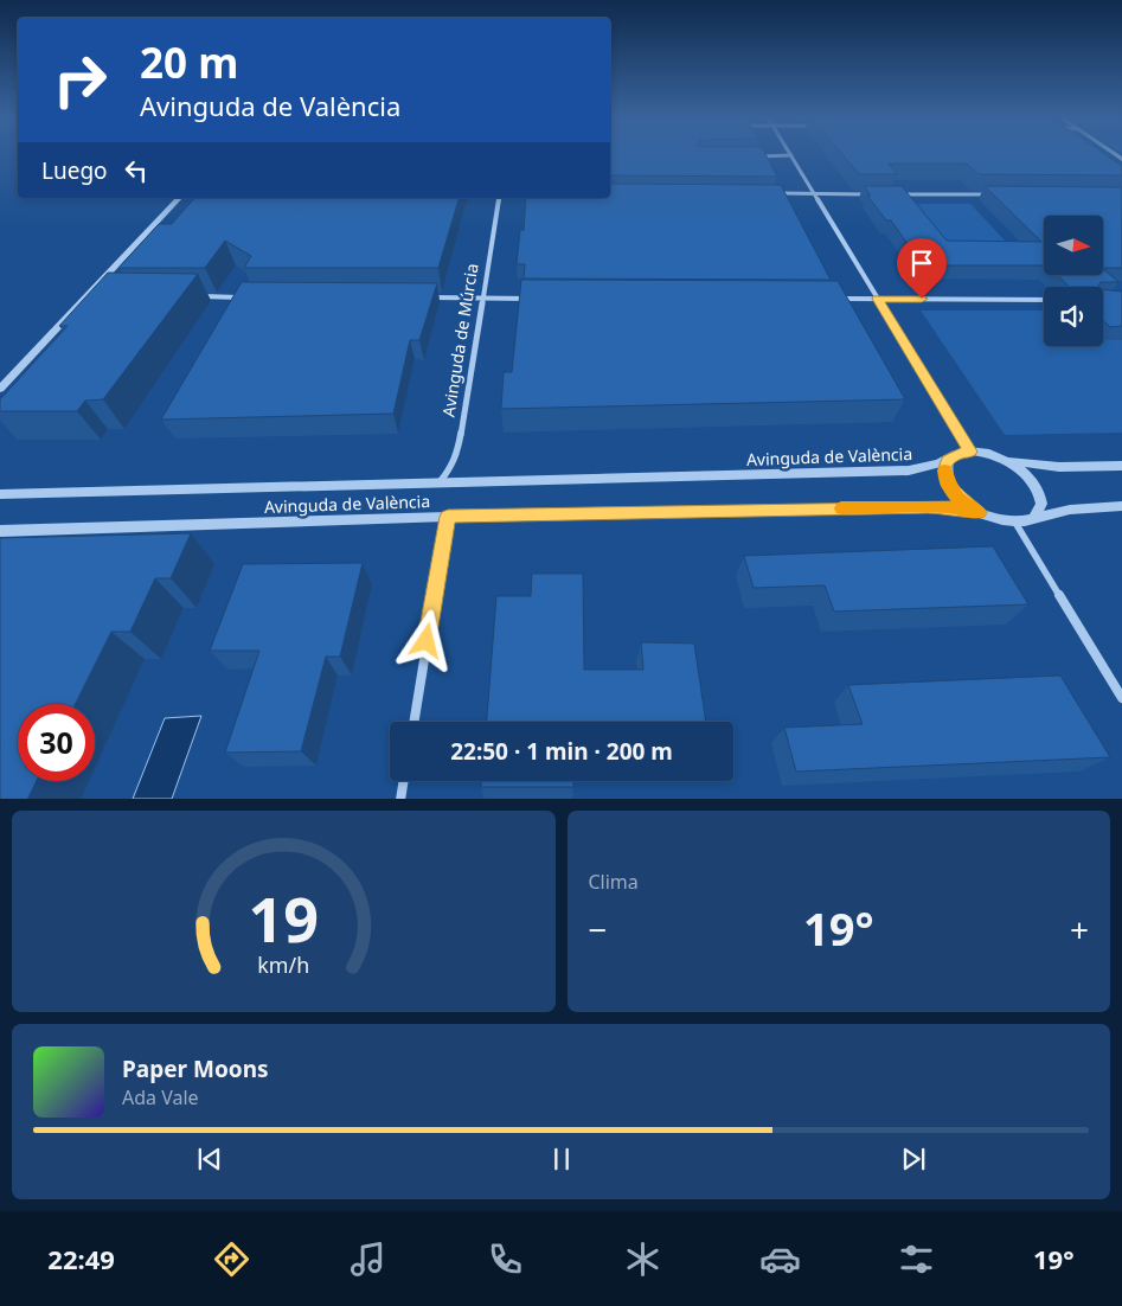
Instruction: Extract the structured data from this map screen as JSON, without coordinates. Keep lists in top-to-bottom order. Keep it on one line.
{"streets":{"street":["Avinguda de Múrcia","Avinguda de València"]},"crossings":[["Avinguda de Múrcia","Avinguda de València"]],"north":"right","page":{"turn":["20 m","Avinguda de València"],"then":"Luego","limit":"30","trip":"22:50 · 1 min · 200 m","tile":"Clima","heat":["−","19°","+"],"song":["Paper Moons","Ada Vale"],"tabs":["22:49","19°"],"gauge":["19","km/h"]}}
